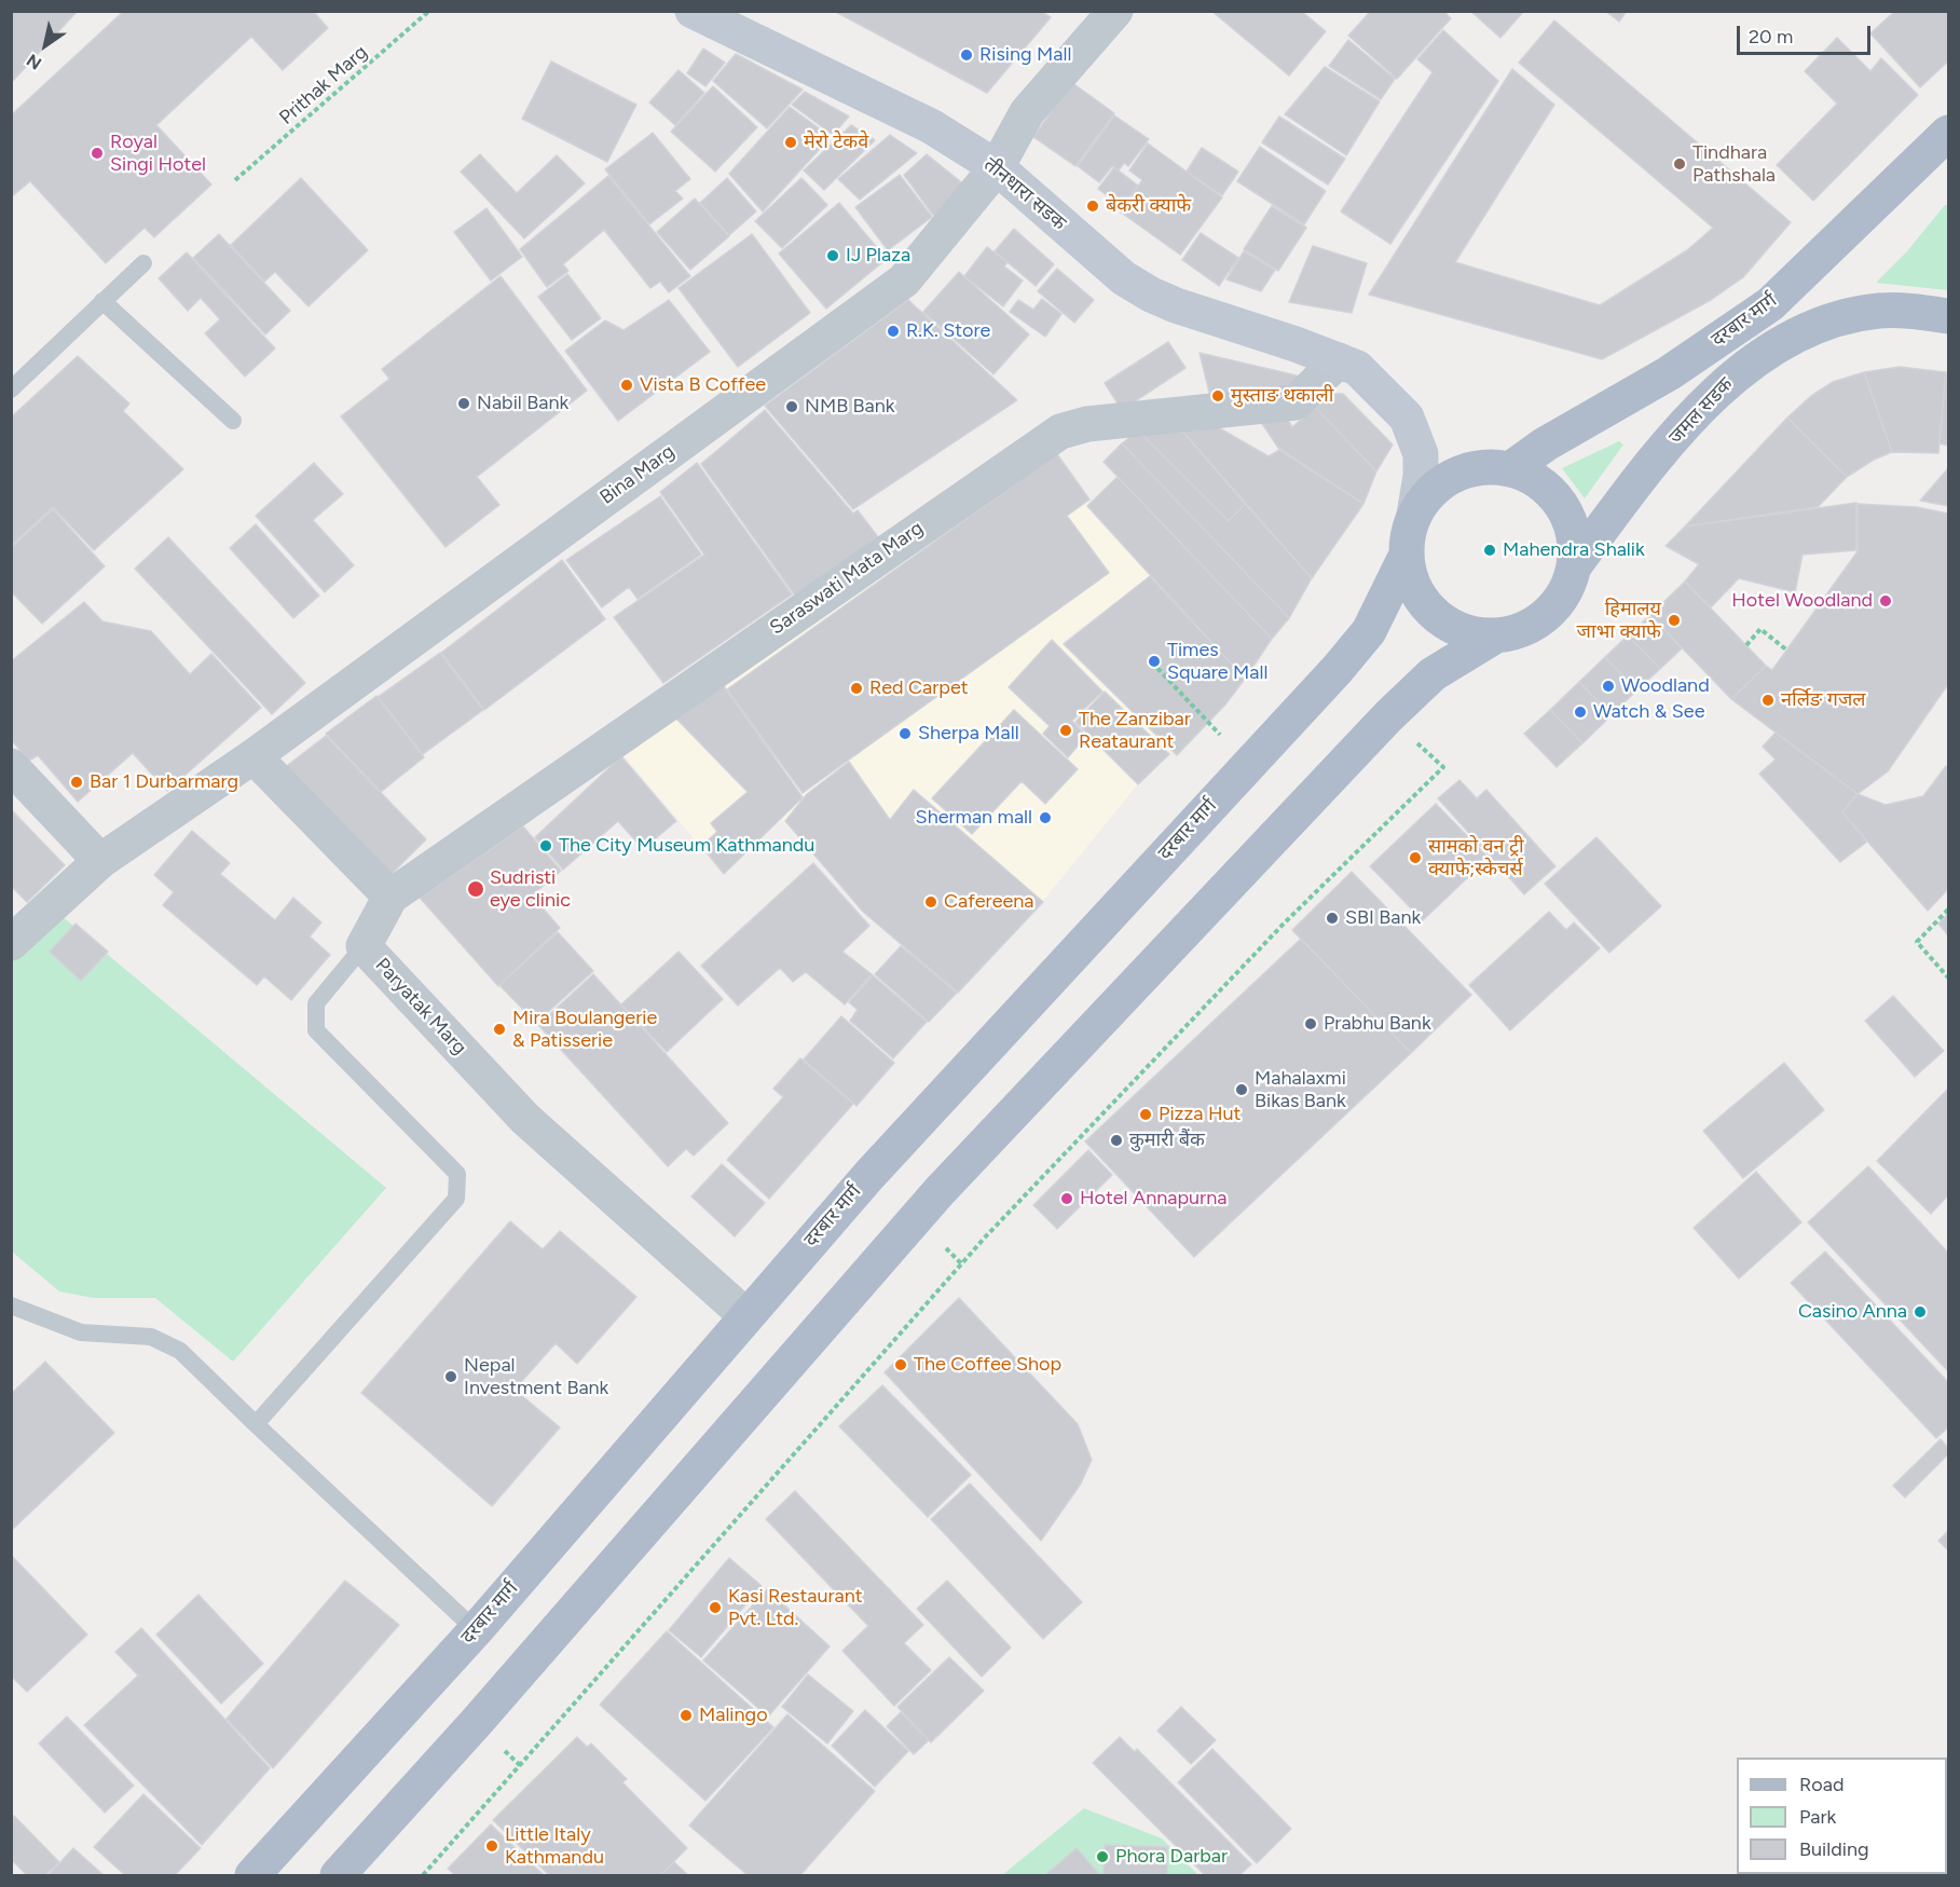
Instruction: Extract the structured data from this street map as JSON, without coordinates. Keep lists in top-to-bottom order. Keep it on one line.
{"streets":{"main road":["तीनधारा सडक","दरबार मार्ग","जमल सडक"],"street":["Bina Marg","Saraswati Mata Marg","Paryatak Marg"],"path":["Prithak Marg"]},"crossings":[["तीनधारा सडक","Bina Marg"],["तीनधारा सडक","Saraswati Mata Marg"],["दरबार मार्ग","जमल सडक"],["दरबार मार्ग","Paryatak Marg"],["Saraswati Mata Marg","Paryatak Marg"]],"places":["Rising Mall","मेरो टेकवे","Royal Singi Hotel","Tindhara Pathshala","बेकरी क्याफे","IJ Plaza","R.K. Store","Vista B Coffee","मुस्ताङ थकाली","Nabil Bank","NMB Bank","Mahendra Shalik","Hotel Woodland","हिमालय जाभा क्याफे","Times Square Mall","Woodland","Red Carpet","नर्लिङ गजल","Watch & See","The Zanzibar Reataurant","Sherpa Mall","Bar 1 Durbarmarg","Sherman mall","The City Museum Kathmandu","सामको वन ट्री क्याफे;स्केचर्स","Sudristi eye clinic","Cafereena","SBI Bank","Prabhu Bank","Mira Boulangerie & Patisserie","Mahalaxmi Bikas Bank","Pizza Hut","कुमारी बैंक","Hotel Annapurna","Casino Anna","The Coffee Shop","Nepal Investment Bank","Kasi Restaurant Pvt. Ltd.","Malingo","Little Italy Kathmandu","Phora Darbar"],"legend":["Road","Park","Building"],"scale_bar":"20 m","north":"bottom left"}
